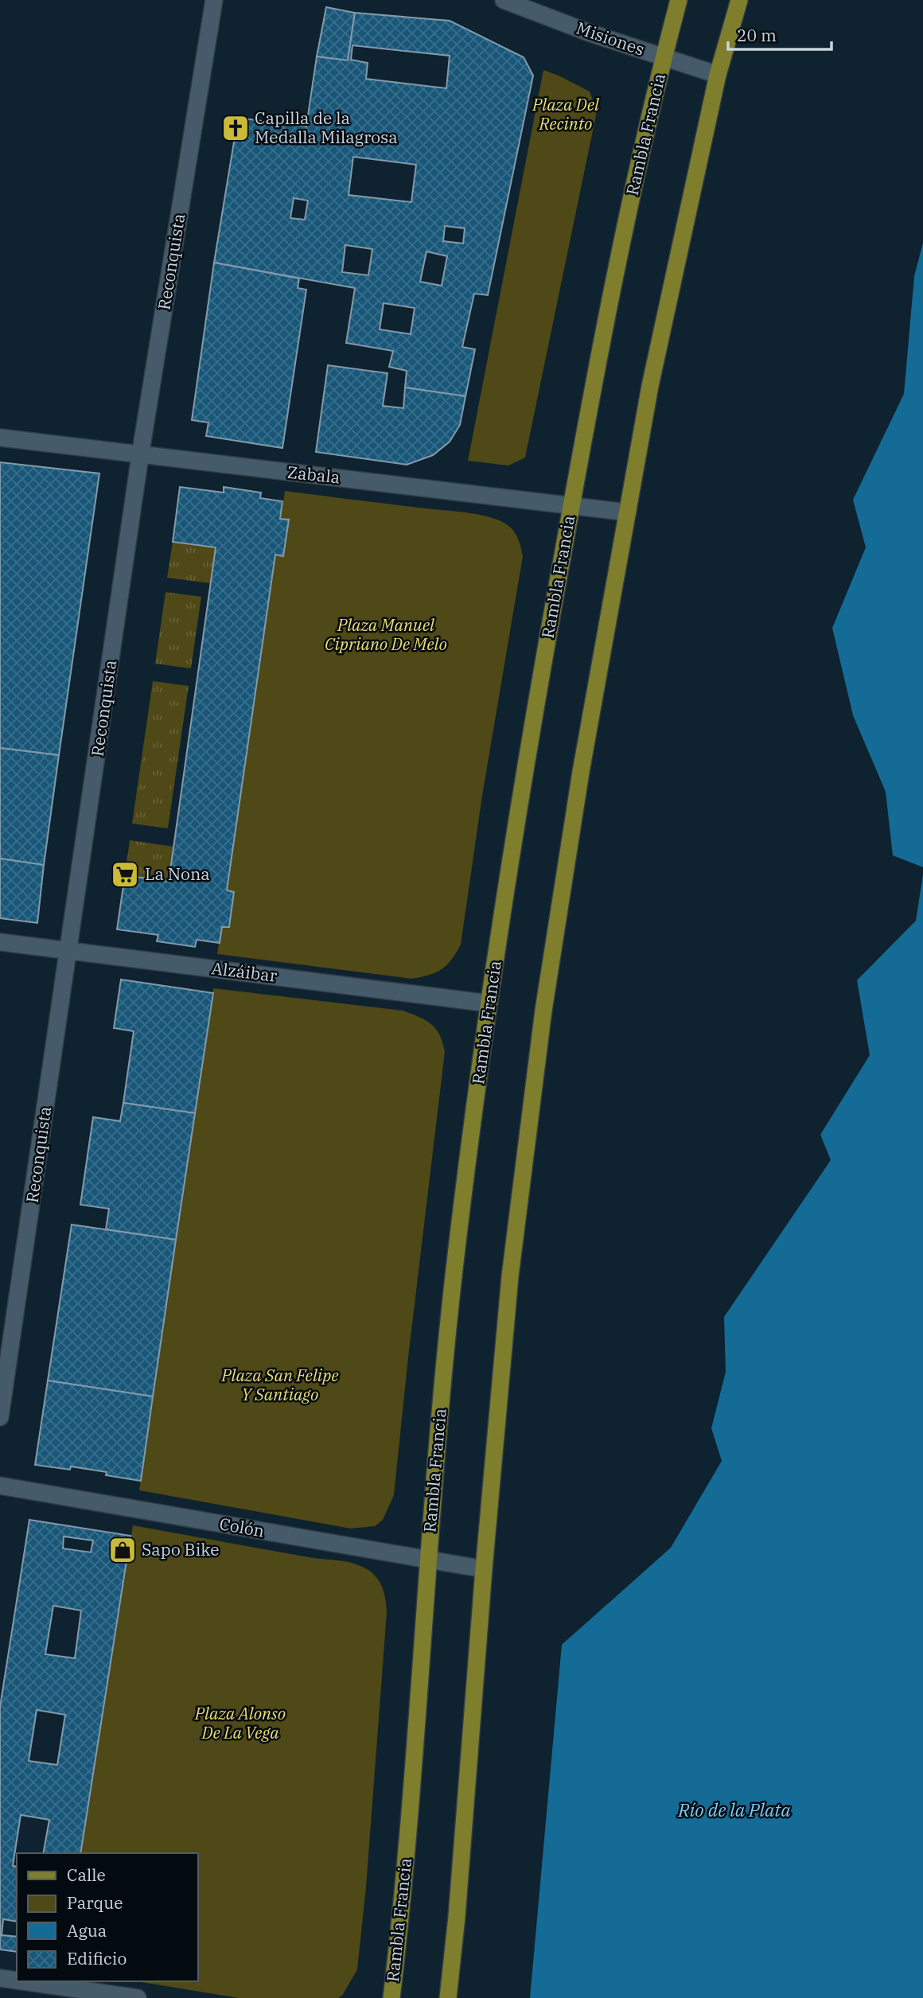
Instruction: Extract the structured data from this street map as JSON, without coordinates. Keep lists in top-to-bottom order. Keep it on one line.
{"streets":{"main road":["Rambla Francia"],"street":["Misiones","Reconquista","Zabala","Alzáibar","Colón"]},"crossings":[["Misiones","Rambla Francia"],["Rambla Francia","Zabala"],["Rambla Francia","Alzáibar"],["Rambla Francia","Colón"],["Reconquista","Zabala"],["Reconquista","Alzáibar"]],"water":["Río de la Plata"],"parks":["Plaza Del Recinto","Plaza Manuel Cipriano De Melo","Plaza San Felipe Y Santiago","Plaza Alonso De La Vega"],"places":{"church":["Capilla de la Medalla Milagrosa"],"supermarket":["La Nona"],"shop":["Sapo Bike"]},"legend":["Calle","Parque","Agua","Edificio"],"scale_bar":"20 m"}
